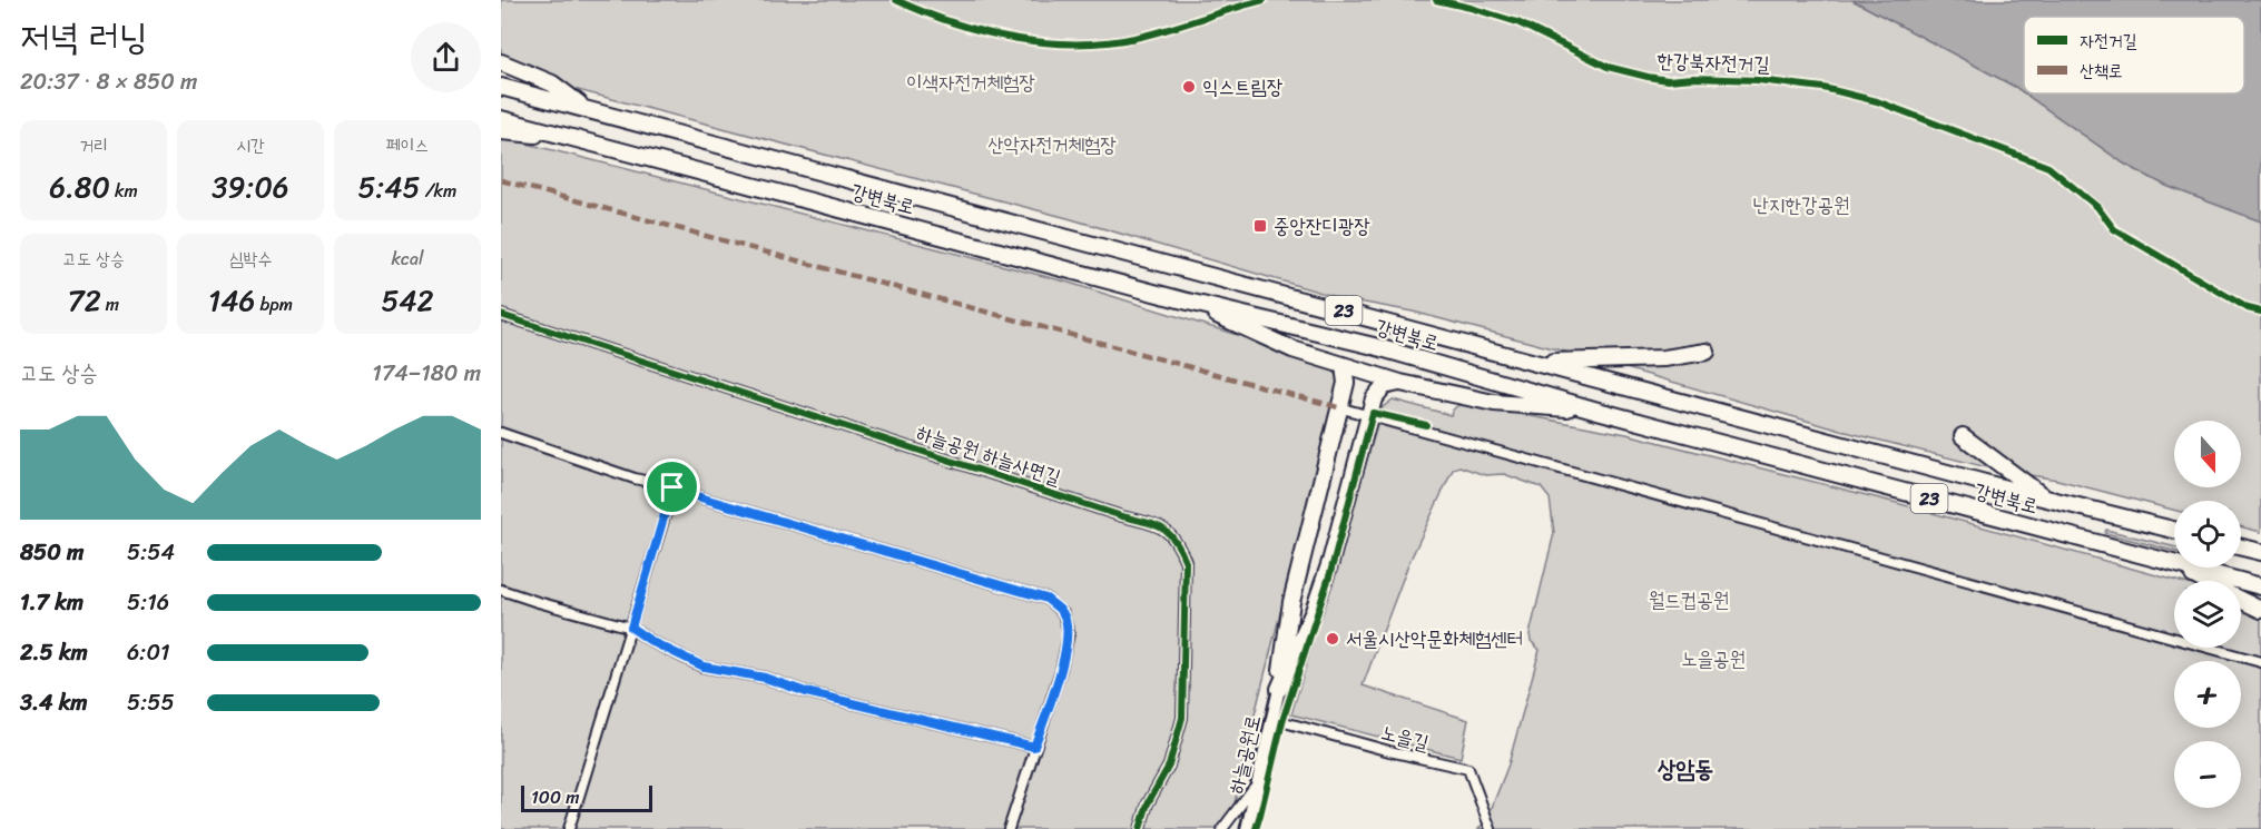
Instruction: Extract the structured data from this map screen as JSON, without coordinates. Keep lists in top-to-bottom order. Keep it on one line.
{"streets":{"highway":["강변북로","23"],"street":["하늘공원 하늘사면길","노을길","하늘공원로"],"cycle path":["한강북자전거길"]},"crossings":[["노을길","하늘공원로"]],"districts":["상암동"],"parks":["이색자전거체험장","산악자전거체험장","난지한강공원","월드컵공원","노을공원"],"places":{"other":["익스트림장","서울시산악문화체험센터"],"transit":["중앙잔디광장"]},"legend":["자전거길","산책로"],"scale_bar":"100 m","north":"bottom","page":{"heading":["저녁 러닝","20:37 · 8 × 850 m"],"stats":[["거리","6.80 km"],["시간","39:06"],["페이스","5:45 /km"],["고도 상승","72 m"],["심박수","146 bpm"],["kcal","542"]],"chart":["고도 상승","174–180 m"],"map_buttons":["+","−"],"list":[{"name":"850 m","note":"5:54"},{"name":"1.7 km","note":"5:16"},{"name":"2.5 km","note":"6:01"},{"name":"3.4 km","note":"5:55"}],"scale":"100 m"}}
